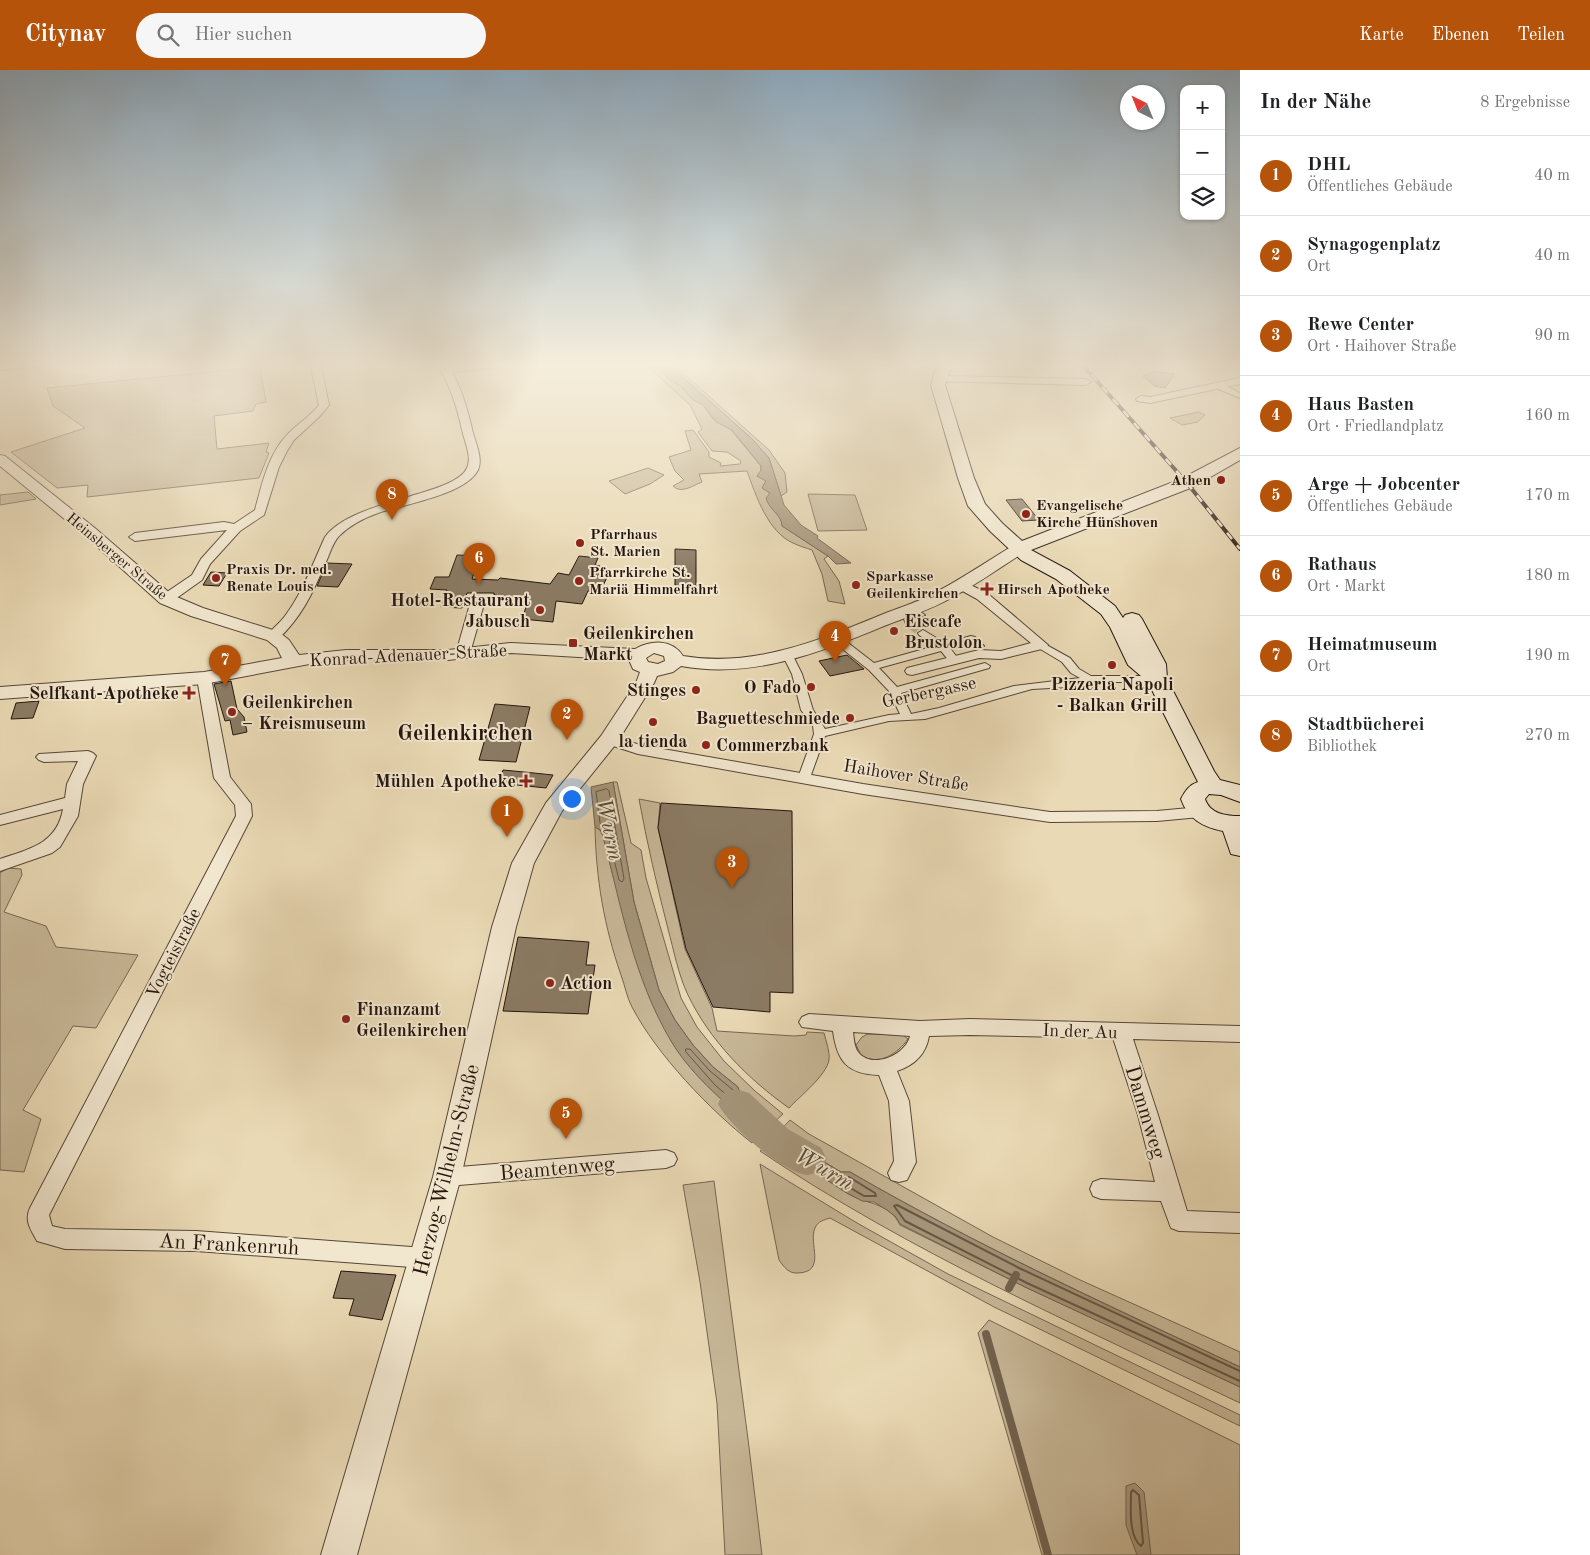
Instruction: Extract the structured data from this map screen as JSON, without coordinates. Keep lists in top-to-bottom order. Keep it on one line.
{"streets":{"street":["Heinsberger Straße","Konrad-Adenauer-Straße","Gerbergasse","Haihover Straße","Vogteistraße","In der Au","Dammweg","Beamtenweg","Herzog-Wilhelm-Straße","An Frankenruh"]},"crossings":[["Heinsberger Straße","Konrad-Adenauer-Straße"],["Konrad-Adenauer-Straße","Vogteistraße"],["Haihover Straße","Herzog-Wilhelm-Straße"],["Vogteistraße","An Frankenruh"],["In der Au","Dammweg"],["Beamtenweg","Herzog-Wilhelm-Straße"],["Herzog-Wilhelm-Straße","An Frankenruh"]],"districts":["Geilenkirchen"],"water":["Wurm"],"places":{"other":["Athen","Evangelische Kirche Hünshoven","Pfarrhaus St. Marien","Praxis Dr. med. Renate Louis","Pfarrkirche St. Mariä Himmelfahrt","Sparkasse Geilenkirchen","Hotel-Restaurant Jabusch","Eiscafe Brustolon","Pizzeria Napoli - Balkan Grill","O Fado","Stinges","Geilenkirchen – Kreismuseum","Baguetteschmiede","la tienda","Commerzbank","Action","Finanzamt Geilenkirchen"],"health":["Hirsch Apotheke","Selfkant-Apotheke","Mühlen Apotheke"],"transit":["Geilenkirchen Markt"]},"north":"top left","page":{"header":"Citynav","search":"Hier suchen","nav":["Karte","Ebenen","Teilen"],"heading":["In der Nähe","8 Ergebnisse"],"map_buttons":["+","−"],"list":[{"mark":"1","name":"DHL","note":"Öffentliches Gebäude","value":"40 m"},{"mark":"2","name":"Synagogenplatz","note":"Ort","value":"40 m"},{"mark":"3","name":"Rewe Center","note":"Ort · Haihover Straße","value":"90 m"},{"mark":"4","name":"Haus Basten","note":"Ort · Friedlandplatz","value":"160 m"},{"mark":"5","name":"Arge + Jobcenter","note":"Öffentliches Gebäude","value":"170 m"},{"mark":"6","name":"Rathaus","note":"Ort · Markt","value":"180 m"},{"mark":"7","name":"Heimatmuseum","note":"Ort","value":"190 m"},{"mark":"8","name":"Stadtbücherei","note":"Bibliothek","value":"270 m"}],"pins":["8","6","4","7","2","1","3","5"]}}
